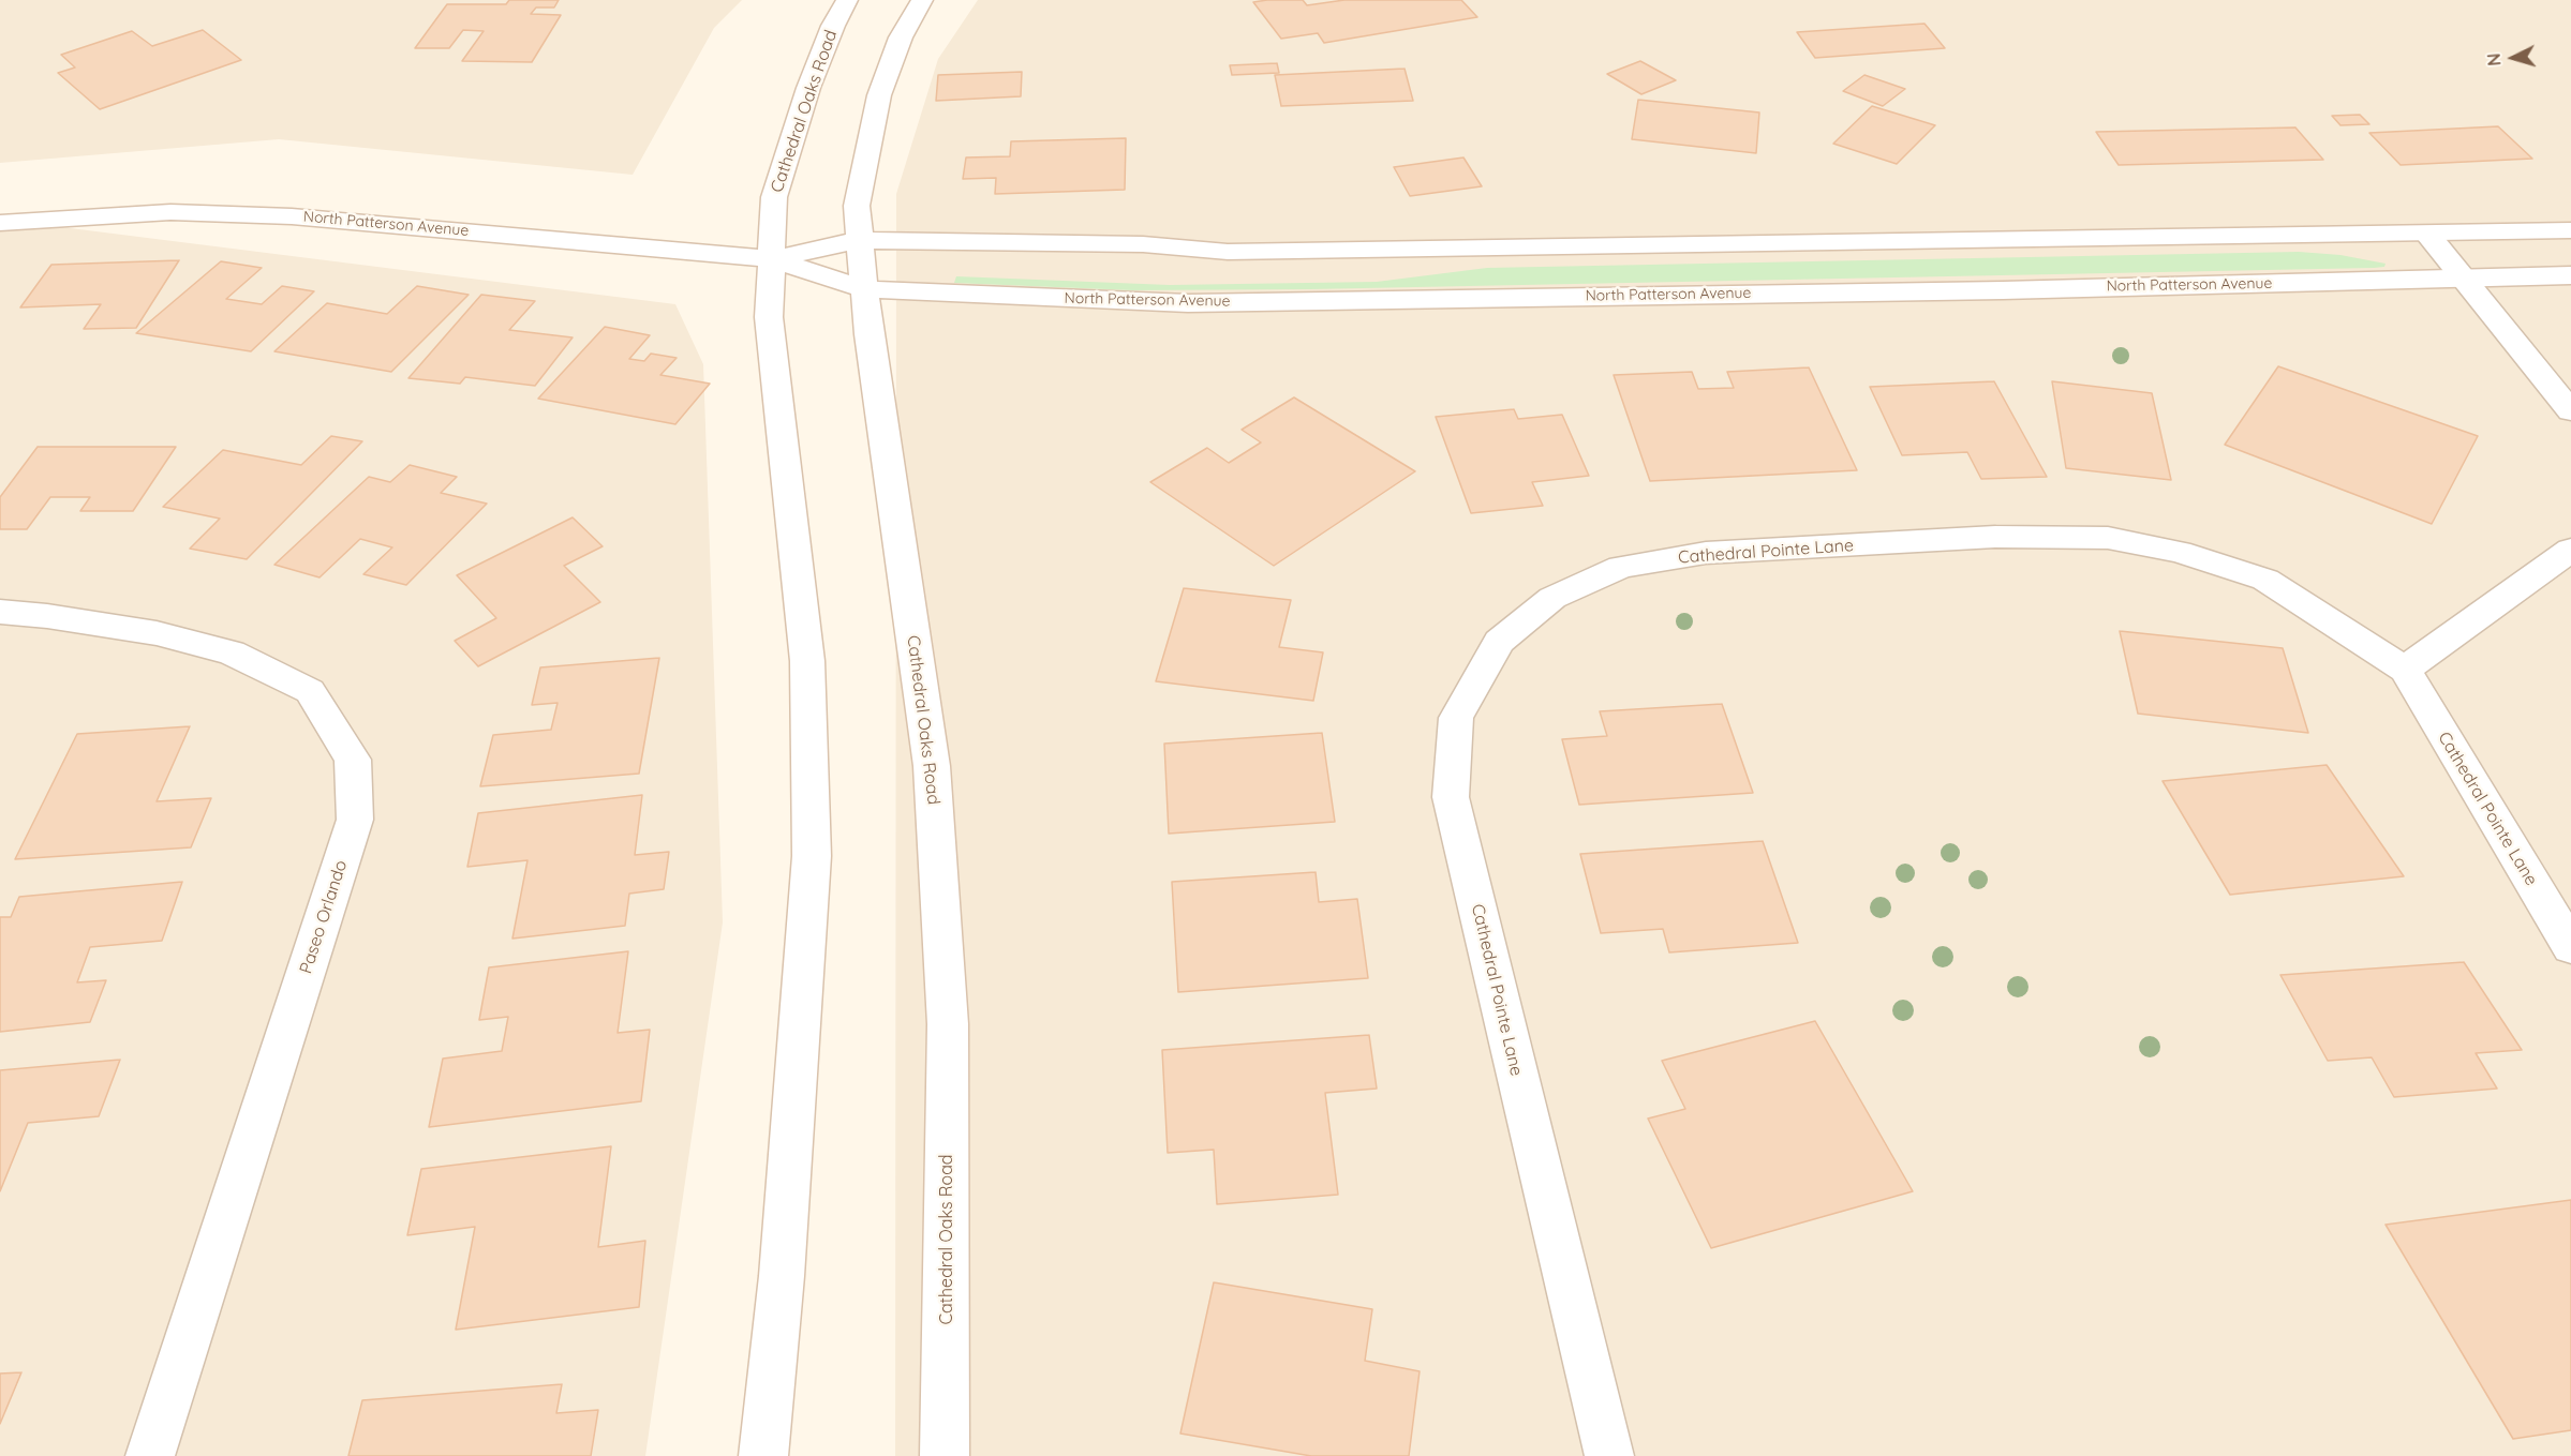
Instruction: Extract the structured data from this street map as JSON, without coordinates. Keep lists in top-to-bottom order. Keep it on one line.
{"streets":{"main road":["Cathedral Oaks Road","North Patterson Avenue","Cathedral Pointe Lane","Paseo Orlando"]},"crossings":[["Cathedral Oaks Road","North Patterson Avenue"]],"north":"left"}
